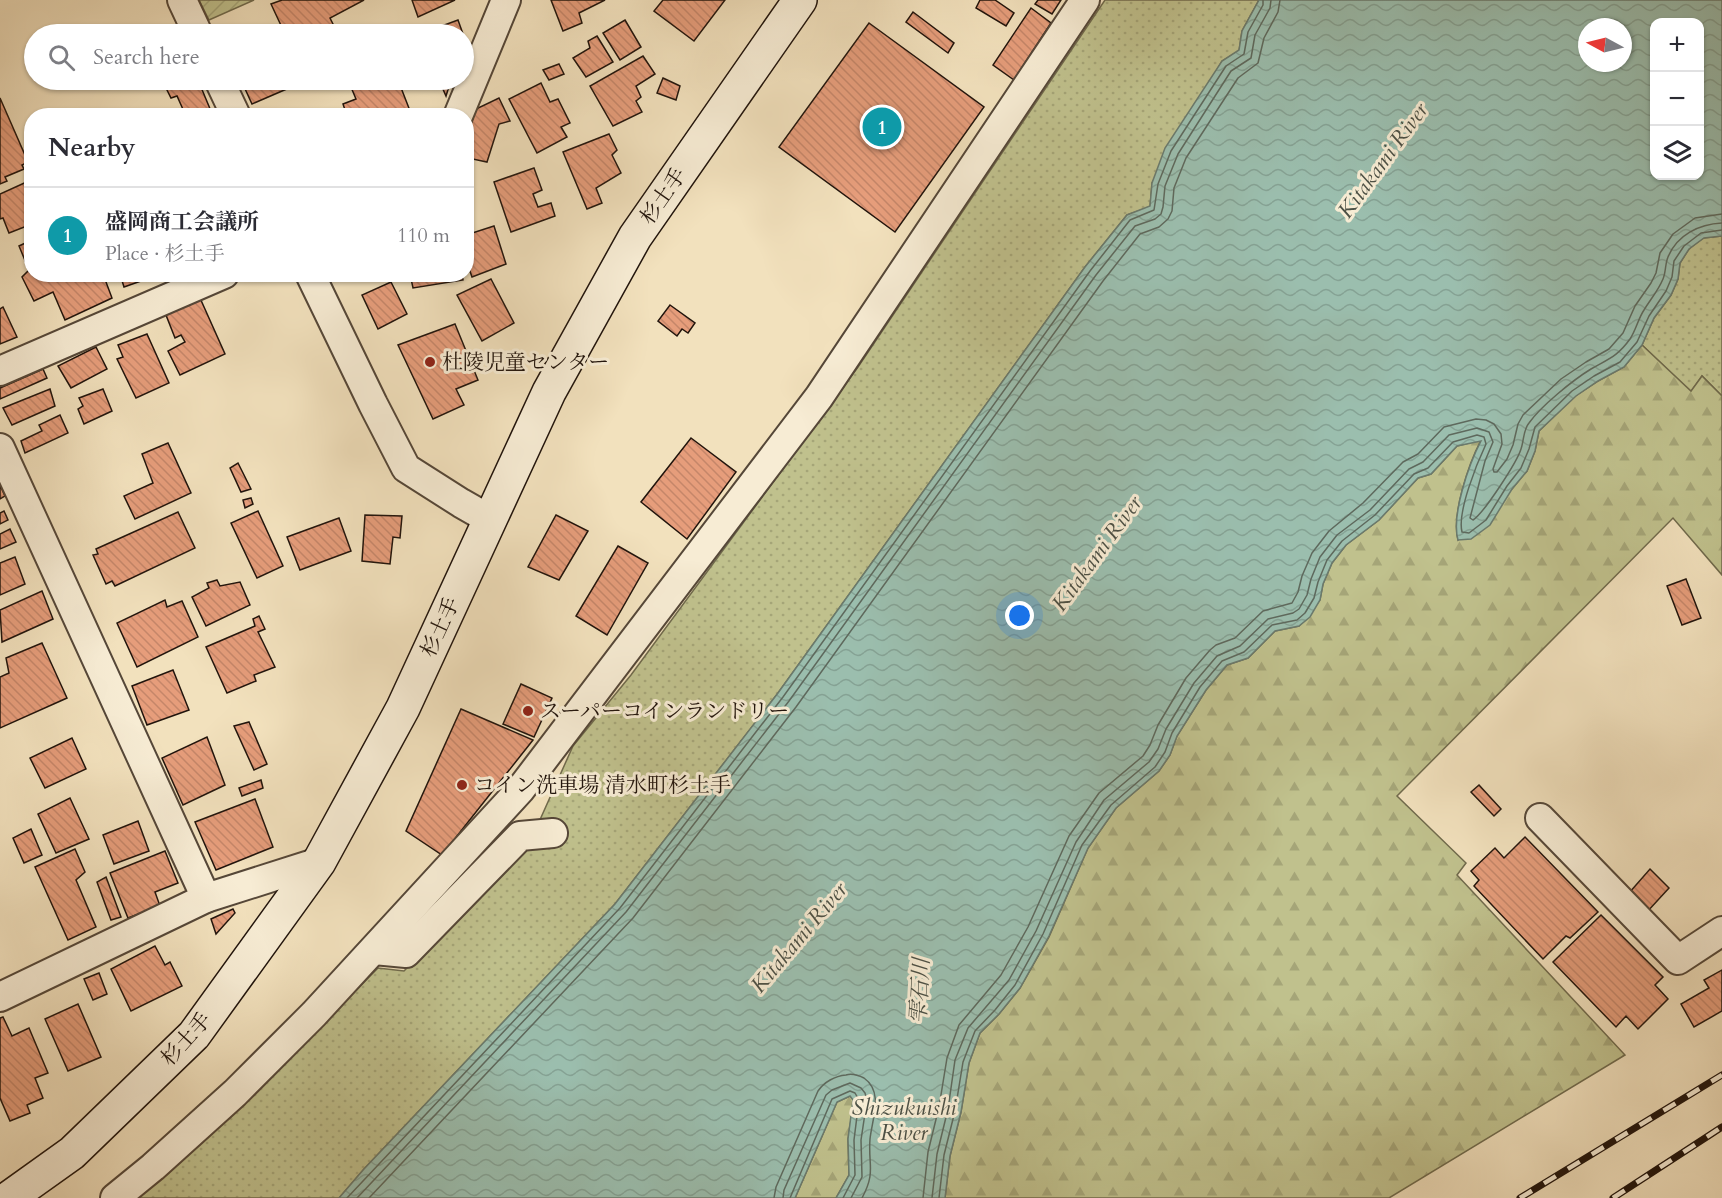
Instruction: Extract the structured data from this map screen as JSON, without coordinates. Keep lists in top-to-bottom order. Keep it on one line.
{"streets":{"street":["杉土手"]},"water":["Kitakami River","雫石川","Shizukuishi River"],"places":["杜陵児童センター","スーパーコインランドリー","コイン洗車場 清水町杉土手"],"north":"left","page":{"map_buttons":["+","−"],"search":"Search here","pins":"1","heading":"Nearby","list":[{"mark":"1","name":"盛岡商工会議所","note":"Place · 杉土手","value":"110 m"}]}}
